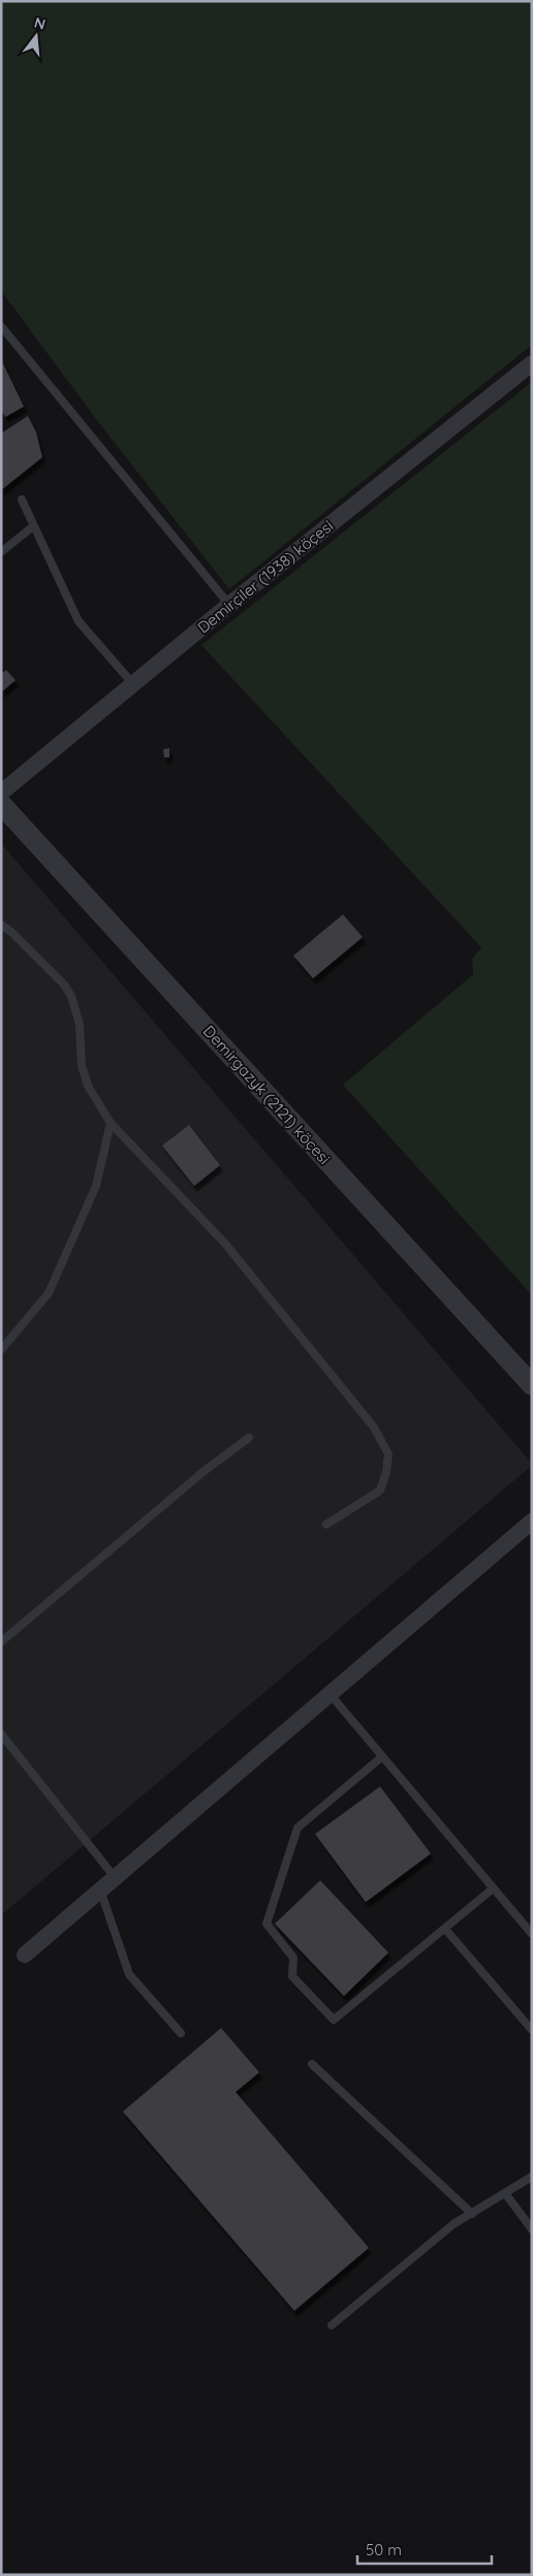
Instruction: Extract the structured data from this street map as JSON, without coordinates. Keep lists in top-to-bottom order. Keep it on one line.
{"streets":{"street":["Demirçiler (1938) köçesi","Demirgazyk (2121) köçesi"]},"scale_bar":"50 m","north":"top"}
